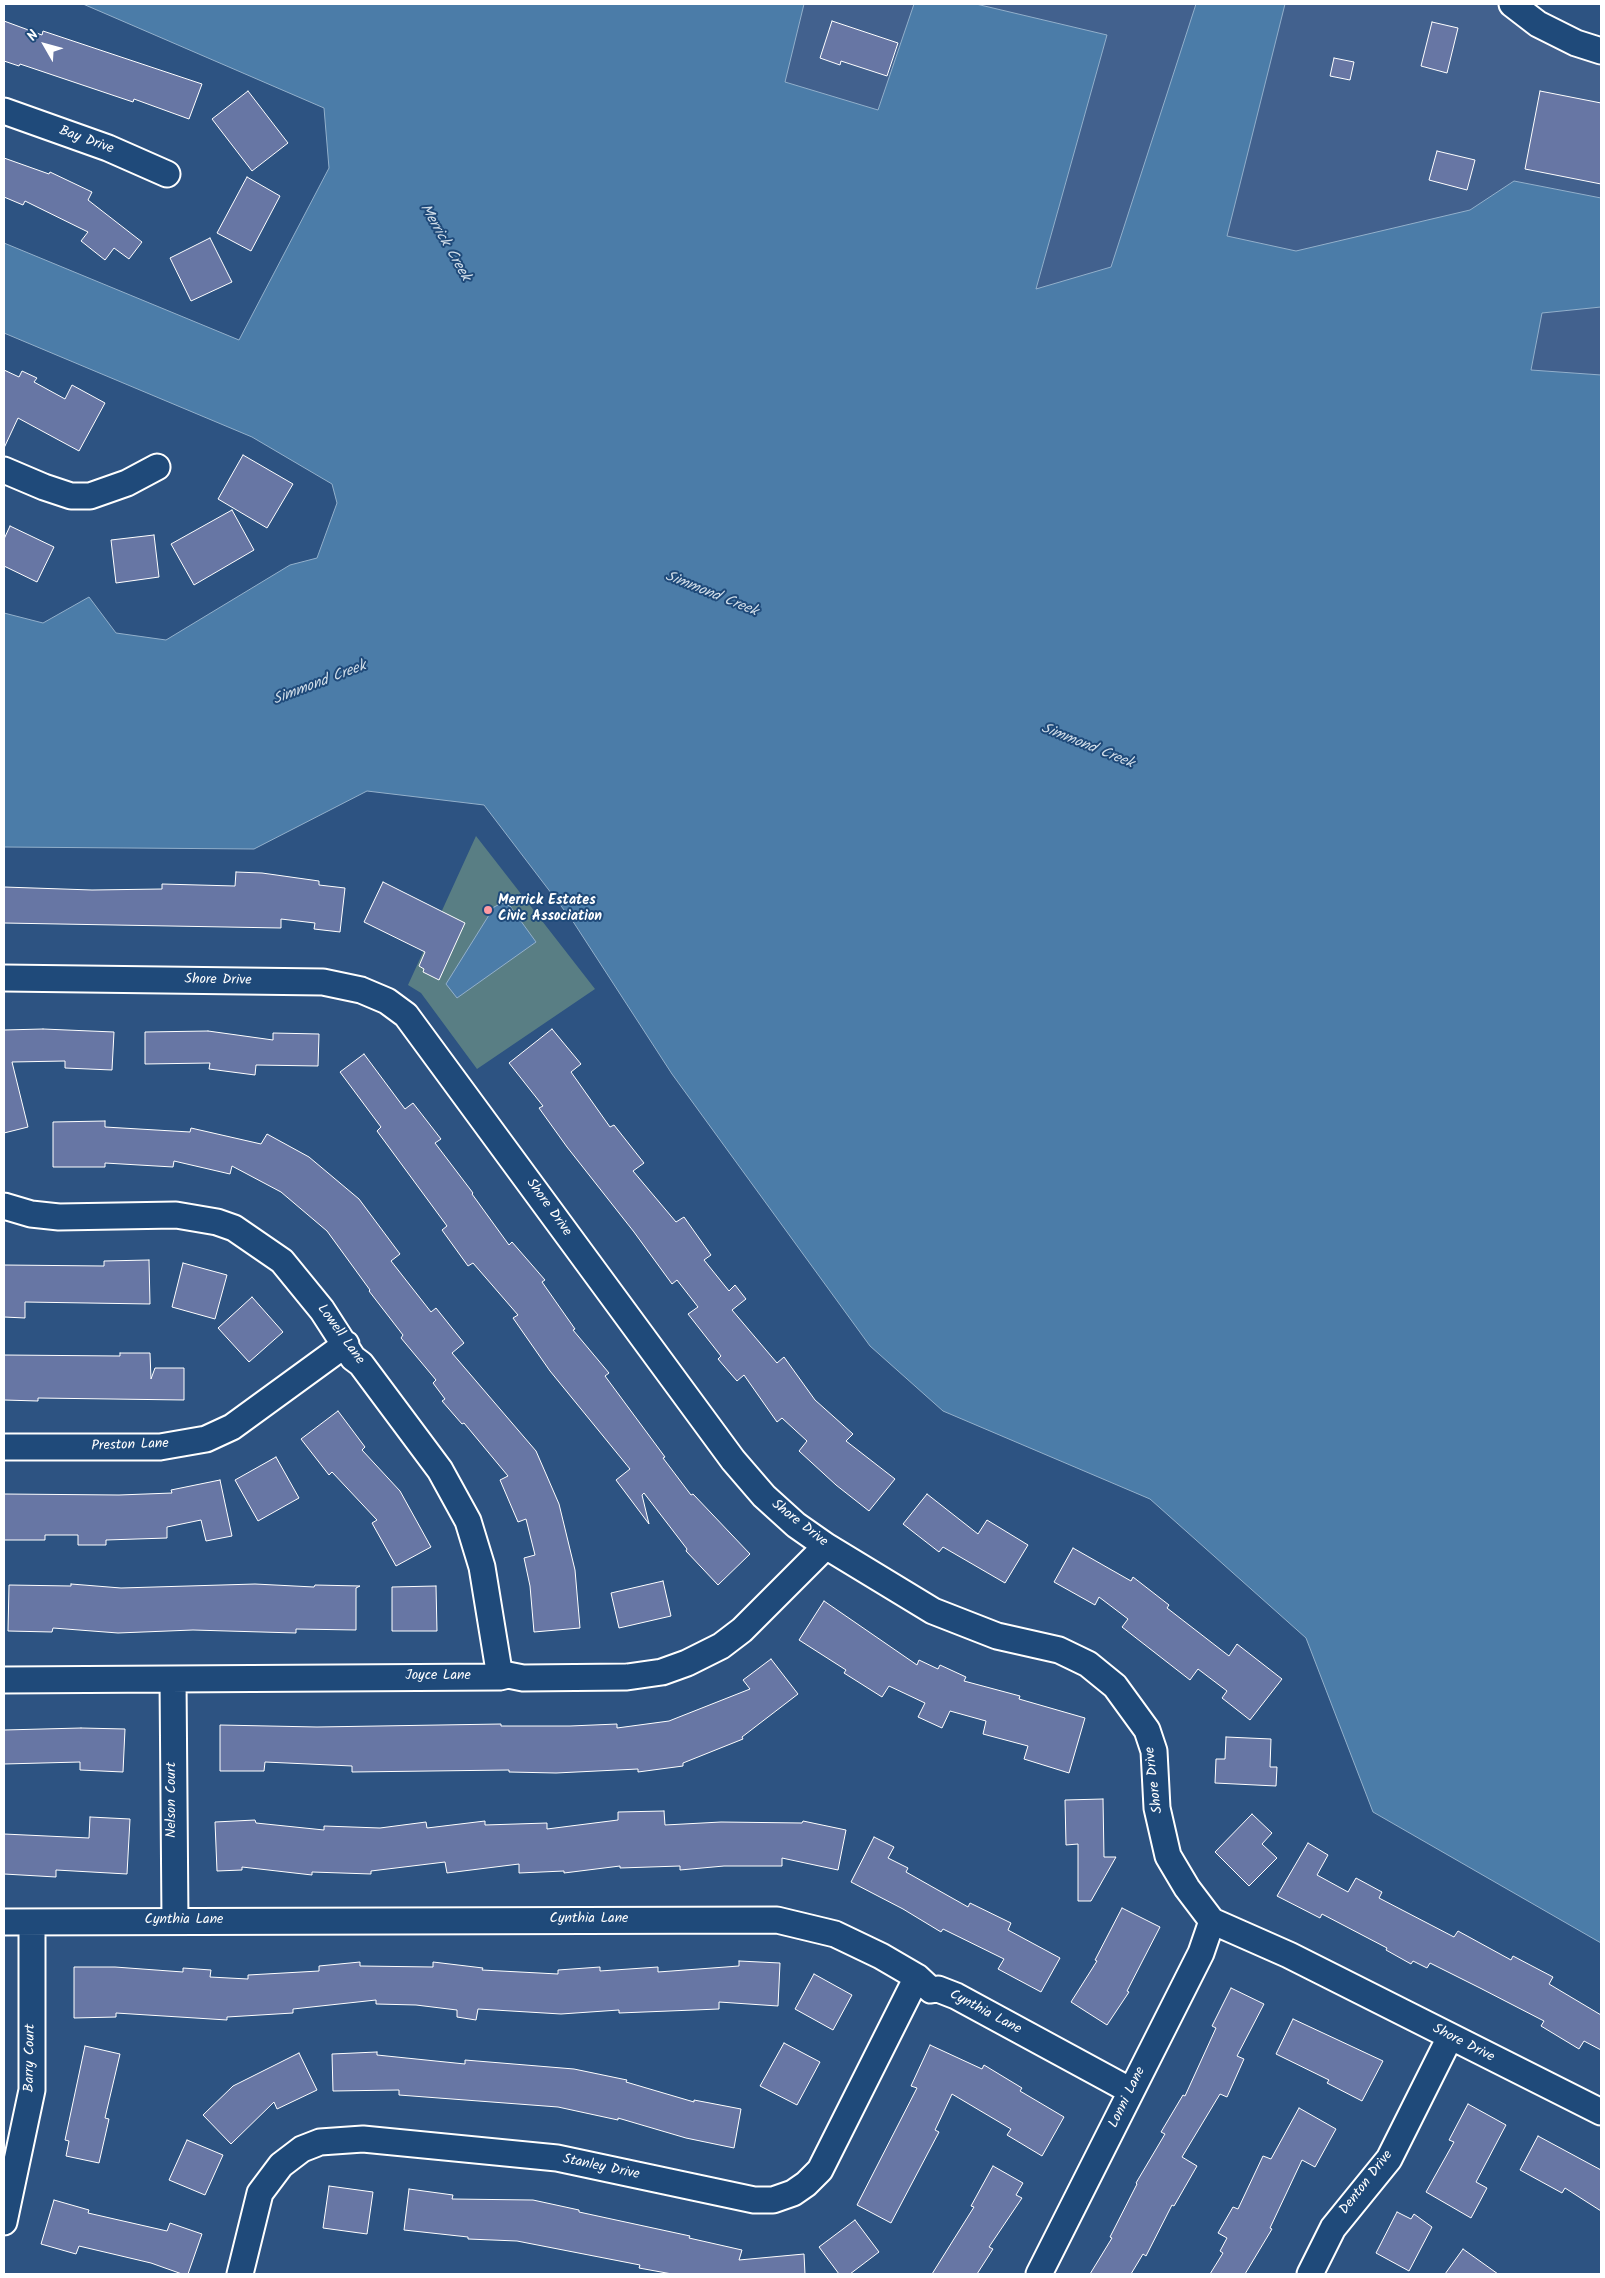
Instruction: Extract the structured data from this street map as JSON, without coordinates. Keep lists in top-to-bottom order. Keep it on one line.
{"streets":{"street":["Bay Drive","Shore Drive","Lowell Lane","Preston Lane","Joyce Lane","Nelson Court","Cynthia Lane","Barry Court","Lonni Lane","Stanley Drive","Denton Drive"]},"crossings":[["Shore Drive","Joyce Lane"],["Shore Drive","Lonni Lane"],["Shore Drive","Denton Drive"],["Lowell Lane","Preston Lane"],["Lowell Lane","Joyce Lane"],["Joyce Lane","Nelson Court"],["Nelson Court","Cynthia Lane"],["Cynthia Lane","Barry Court"],["Cynthia Lane","Lonni Lane"],["Cynthia Lane","Stanley Drive"]],"water":["Merrick Creek","Simmond Creek"],"places":["Merrick Estates Civic Association"],"north":"top left"}
